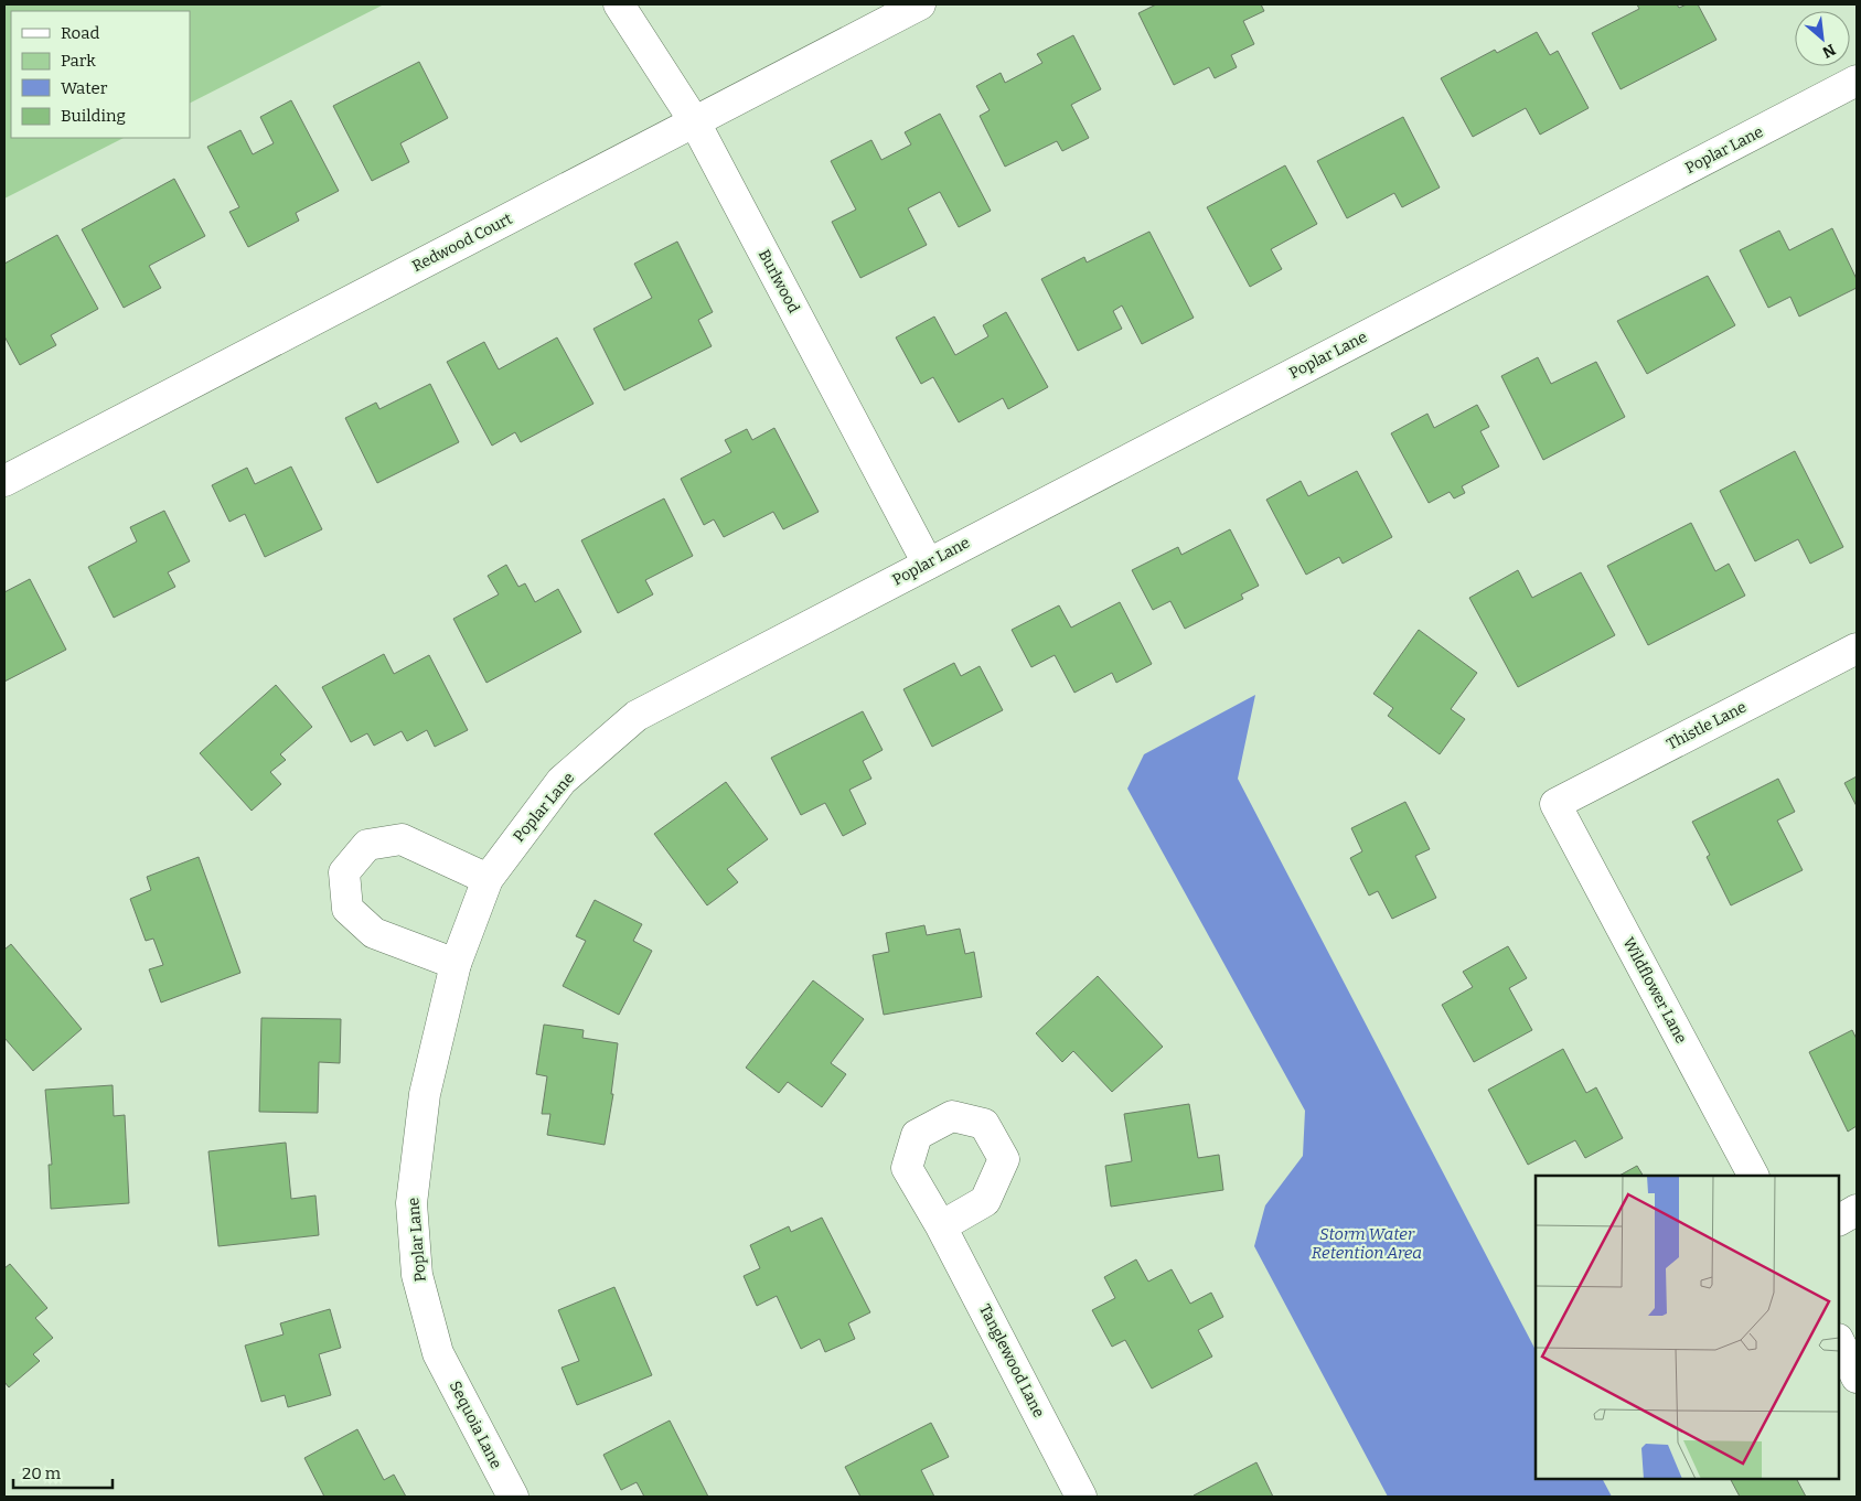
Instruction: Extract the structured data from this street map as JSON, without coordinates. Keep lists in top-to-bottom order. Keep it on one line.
{"streets":{"street":["Poplar Lane","Redwood Court","Burlwood","Thistle Lane","Wildflower Lane","Tanglewood Lane","Sequoia Lane"]},"crossings":[["Poplar Lane","Burlwood"],["Poplar Lane","Sequoia Lane"],["Redwood Court","Burlwood"],["Thistle Lane","Wildflower Lane"]],"water":["Storm Water Retention Area"],"legend":["Road","Park","Water","Building"],"scale_bar":"20 m","north":"bottom right"}
